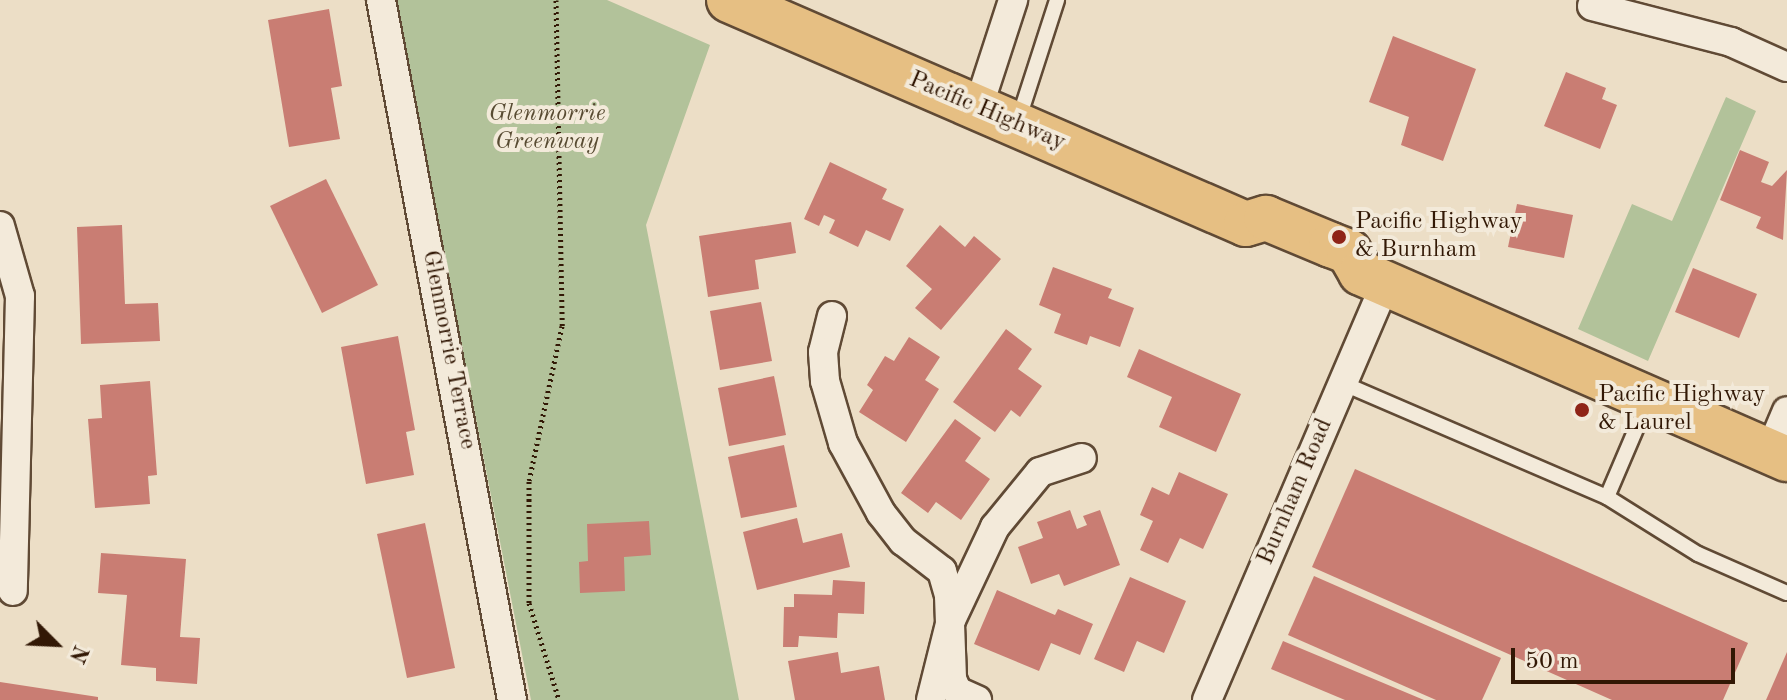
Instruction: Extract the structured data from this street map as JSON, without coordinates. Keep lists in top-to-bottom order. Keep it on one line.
{"streets":{"main road":["Pacific Highway"],"street":["Glenmorrie Terrace","Burnham Road"]},"crossings":[["Pacific Highway","Burnham Road"]],"parks":["Glenmorrie Greenway"],"places":["Pacific Highway & Burnham","Pacific Highway & Laurel"],"scale_bar":"50 m","north":"bottom right"}
